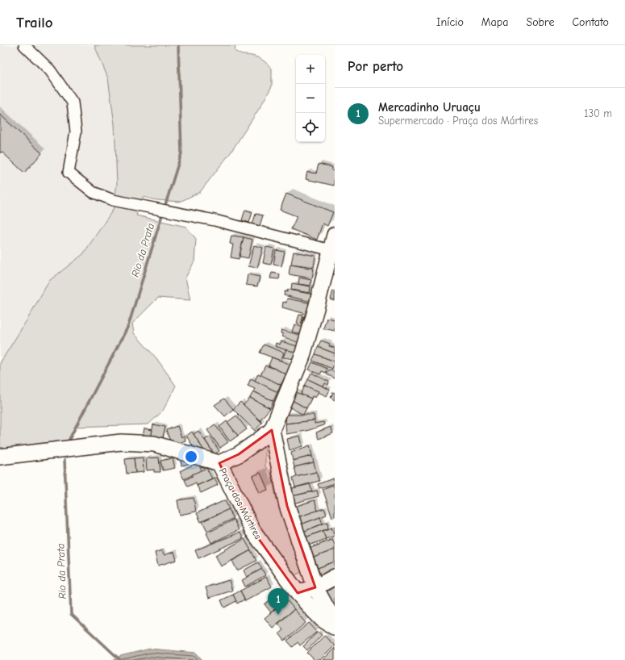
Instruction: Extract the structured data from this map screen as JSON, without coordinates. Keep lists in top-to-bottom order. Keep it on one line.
{"streets":{"street":["Praça dos Mártires"]},"water":["Rio da Prata"],"page":{"header":"Trailo","nav":["Início","Mapa","Sobre","Contato"],"heading":"Por perto","map_buttons":["+","−"],"list":[{"mark":"1","name":"Mercadinho Uruaçu","note":"Supermercado · Praça dos Mártires","value":"130 m"}],"pins":"1"}}
